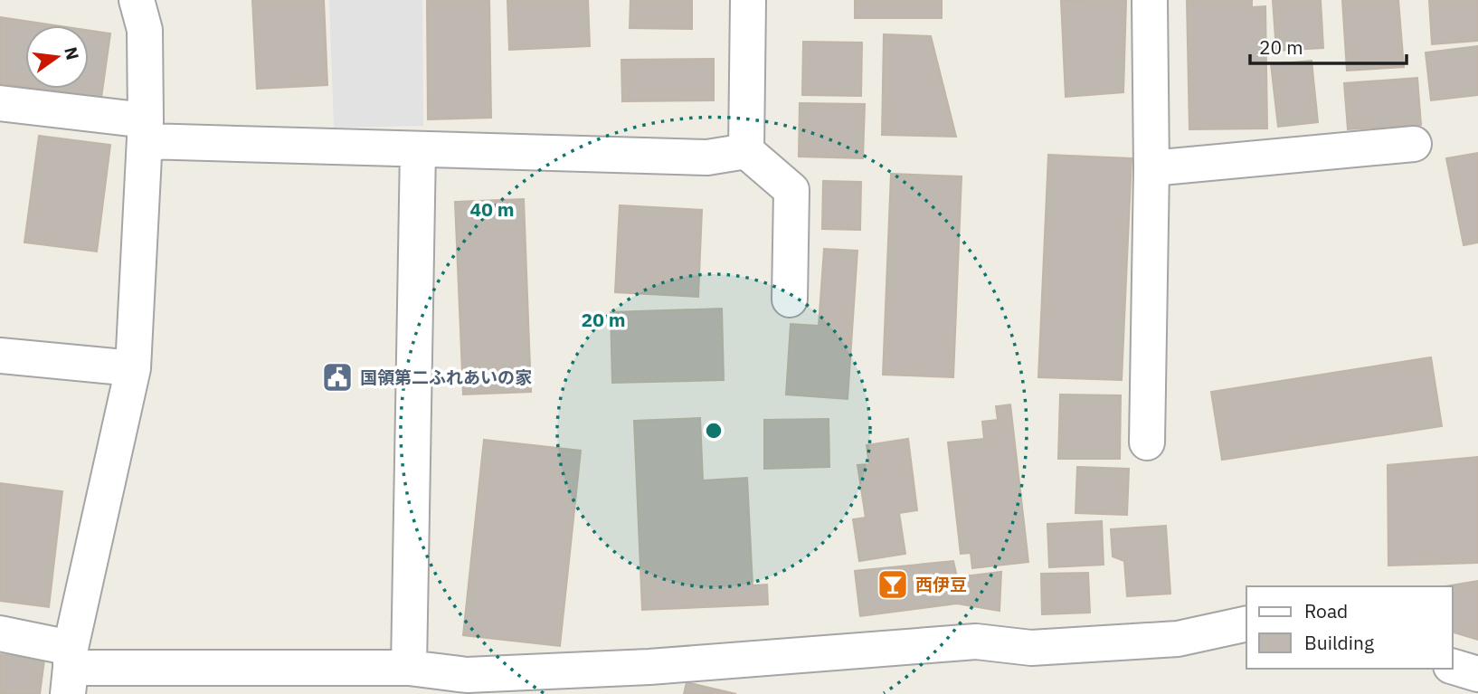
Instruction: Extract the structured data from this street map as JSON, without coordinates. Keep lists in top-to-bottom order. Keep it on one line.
{"places":{"public building":["国領第二ふれあいの家"],"bar":["西伊豆"]},"legend":["Road","Building"],"scale_bar":"20 m","north":"right","rings":["40 m","20 m"]}
